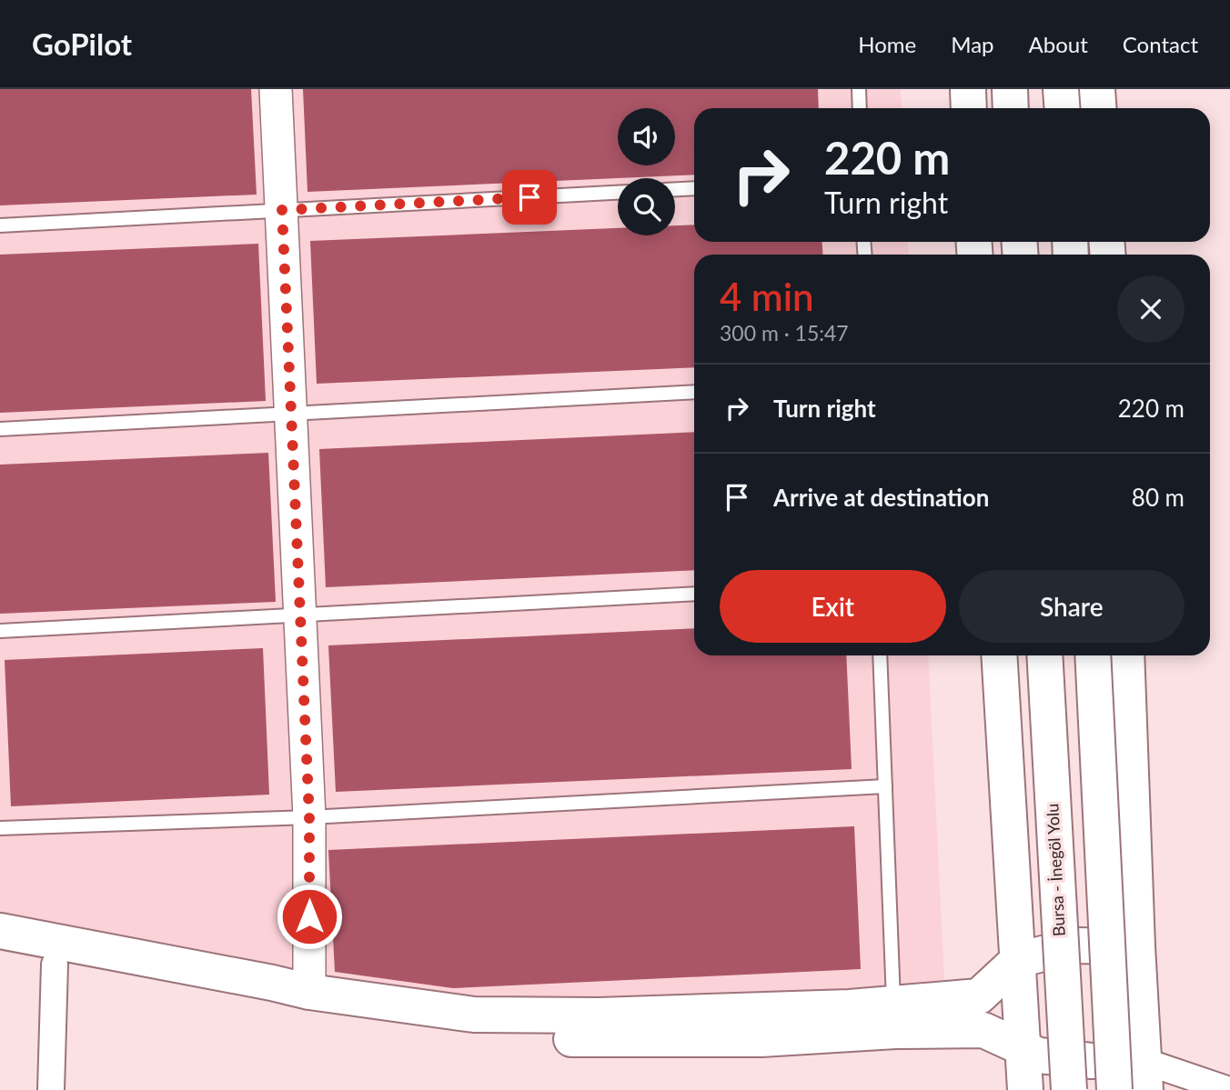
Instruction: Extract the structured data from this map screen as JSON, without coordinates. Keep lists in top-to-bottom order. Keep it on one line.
{"streets":{"main road":["Bursa - İnegöl Yolu"]},"page":{"header":"GoPilot","nav":["Home","Map","About","Contact"],"turn":["220 m","Turn right"],"heading":["4 min","300 m · 15:47"],"list":[{"name":"Turn right","value":"220 m"},{"name":"Arrive at destination","value":"80 m"}],"buttons":["Exit","Share"]}}
